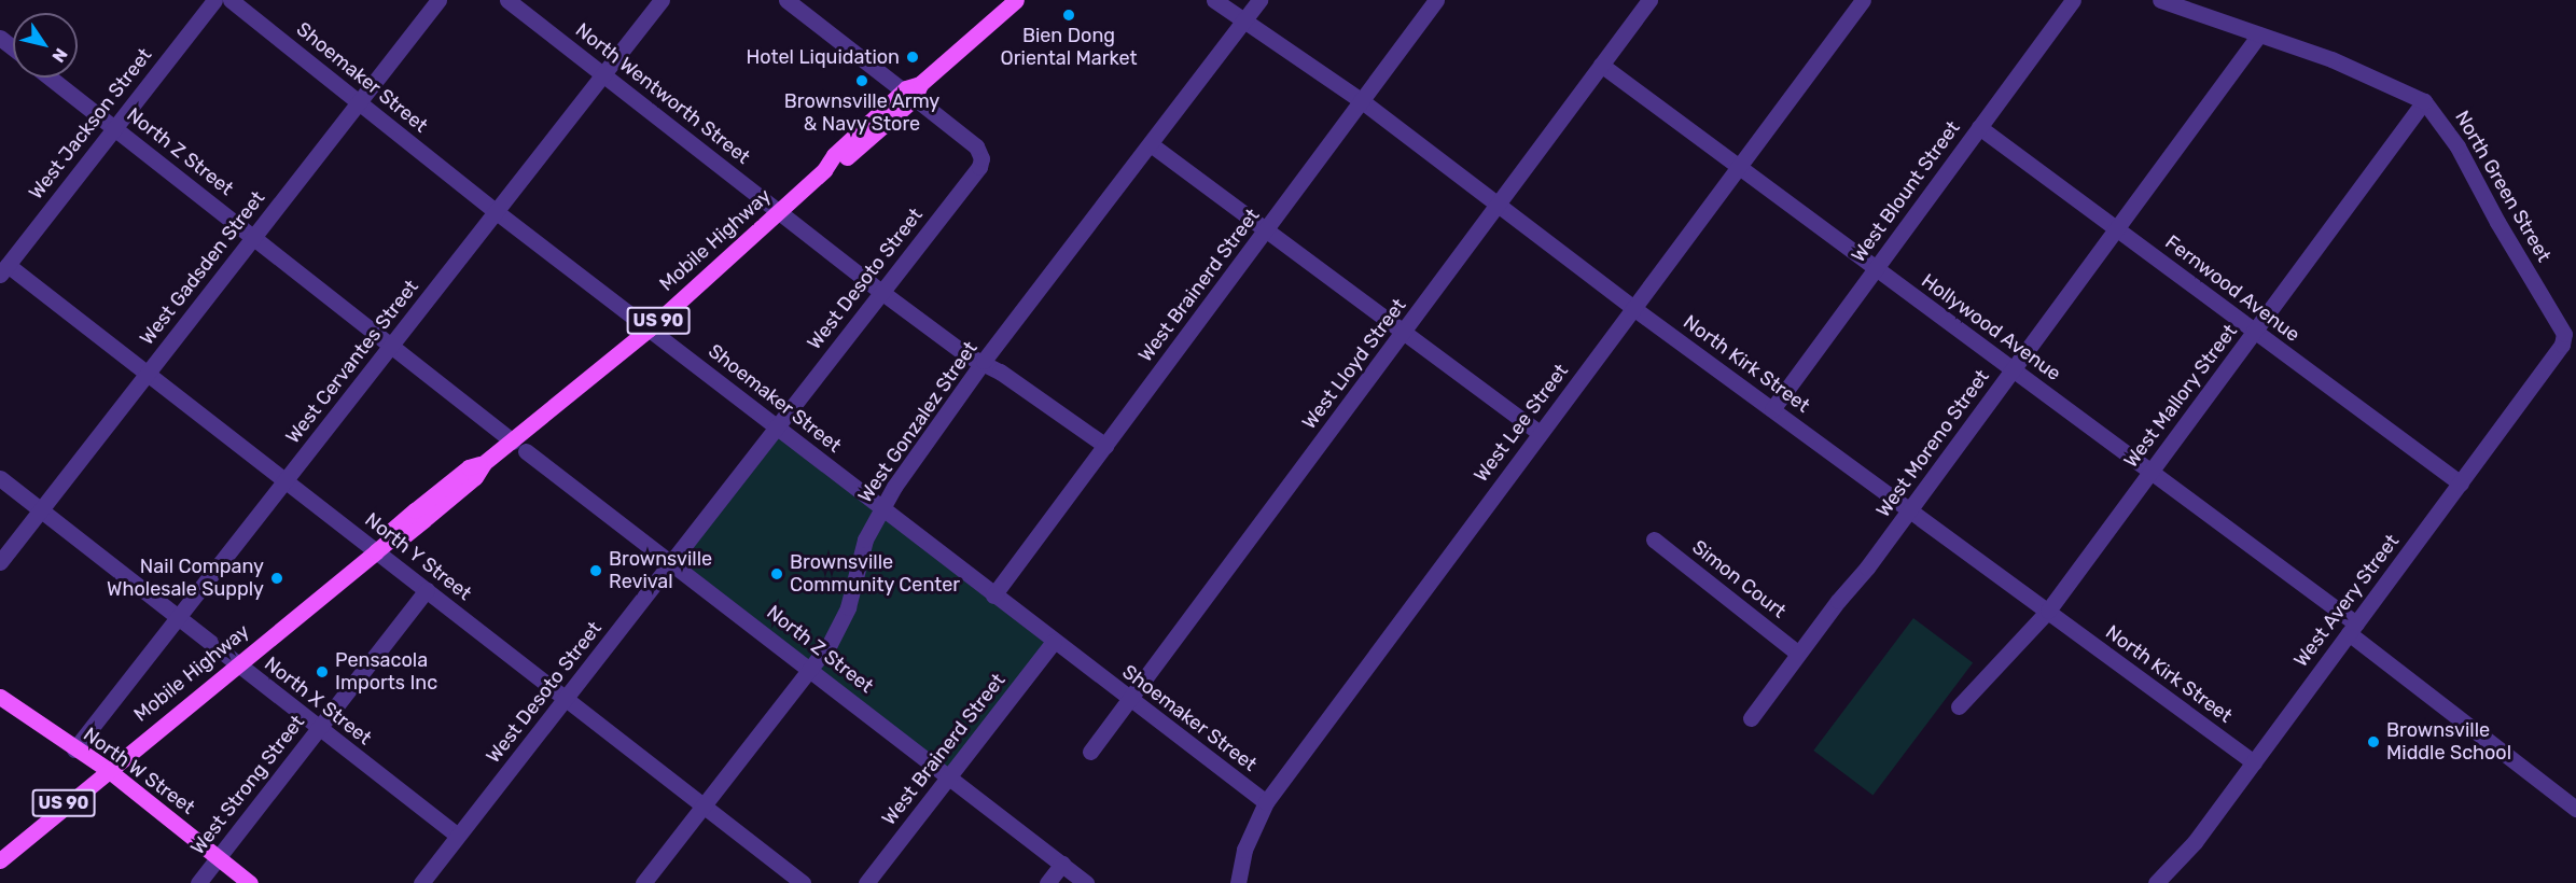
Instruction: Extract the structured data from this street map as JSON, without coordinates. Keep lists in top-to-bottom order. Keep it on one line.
{"streets":{"main road":["Mobile Highway","US 90","North W Street"],"street":["Shoemaker Street","North Wentworth Street","West Jackson Street","North Z Street","North Green Street","West Blount Street","West Gadsden Street","West Desoto Street","West Brainerd Street","Fernwood Avenue","Hollywood Avenue","West Cervantes Street","West Lloyd Street","North Kirk Street","West Mallory Street","West Gonzalez Street","West Lee Street","West Moreno Street","North Y Street","Simon Court","West Avery Street","North X Street","West Strong Street"]},"crossings":[["Shoemaker Street","Mobile Highway"],["Shoemaker Street","West Gadsden Street"],["Shoemaker Street","West Desoto Street"],["Shoemaker Street","West Brainerd Street"],["Shoemaker Street","West Cervantes Street"],["Shoemaker Street","West Lloyd Street"],["Shoemaker Street","West Gonzalez Street"],["Shoemaker Street","West Lee Street"],["North Wentworth Street","Mobile Highway"],["North Wentworth Street","West Desoto Street"],["North Wentworth Street","West Brainerd Street"],["North Wentworth Street","West Cervantes Street"],["North Wentworth Street","West Gonzalez Street"],["West Jackson Street","North Z Street"],["West Jackson Street","North Y Street"],["North Z Street","Mobile Highway"],["North Z Street","West Gadsden Street"],["North Z Street","West Desoto Street"],["North Z Street","West Brainerd Street"],["North Z Street","West Cervantes Street"],["North Z Street","West Gonzalez Street"],["North Green Street","West Mallory Street"],["North Green Street","West Moreno Street"],["North Green Street","West Avery Street"],["West Blount Street","Fernwood Avenue"],["West Blount Street","Hollywood Avenue"],["West Blount Street","North Kirk Street"],["Mobile Highway","West Desoto Street"],["Mobile Highway","North Y Street"],["Mobile Highway","North X Street"],["Mobile Highway","North W Street"],["West Gadsden Street","North Y Street"],["West Gadsden Street","North X Street"],["West Desoto Street","North Y Street"],["West Desoto Street","North X Street"],["West Brainerd Street","North Kirk Street"],["Fernwood Avenue","West Mallory Street"],["Fernwood Avenue","West Moreno Street"],["Fernwood Avenue","West Avery Street"],["Hollywood Avenue","West Lloyd Street"],["Hollywood Avenue","West Mallory Street"],["Hollywood Avenue","West Lee Street"],["Hollywood Avenue","West Moreno Street"],["Hollywood Avenue","West Avery Street"],["West Cervantes Street","North Y Street"],["West Cervantes Street","North X Street"],["West Cervantes Street","North W Street"],["West Lloyd Street","North Kirk Street"],["North Kirk Street","West Mallory Street"],["North Kirk Street","West Gonzalez Street"],["North Kirk Street","West Lee Street"],["North Kirk Street","West Moreno Street"],["North Kirk Street","West Avery Street"],["West Gonzalez Street","North Y Street"],["West Moreno Street","Simon Court"],["North Y Street","West Strong Street"],["North X Street","West Strong Street"],["North W Street","West Strong Street"]],"places":["Bien Dong Oriental Market","Hotel Liquidation","Brownsville Army & Navy Store","Brownsville Revival","Brownsville Community Center","Nail Company Wholesale Supply","Pensacola Imports Inc","Brownsville Middle School"],"north":"bottom right"}
